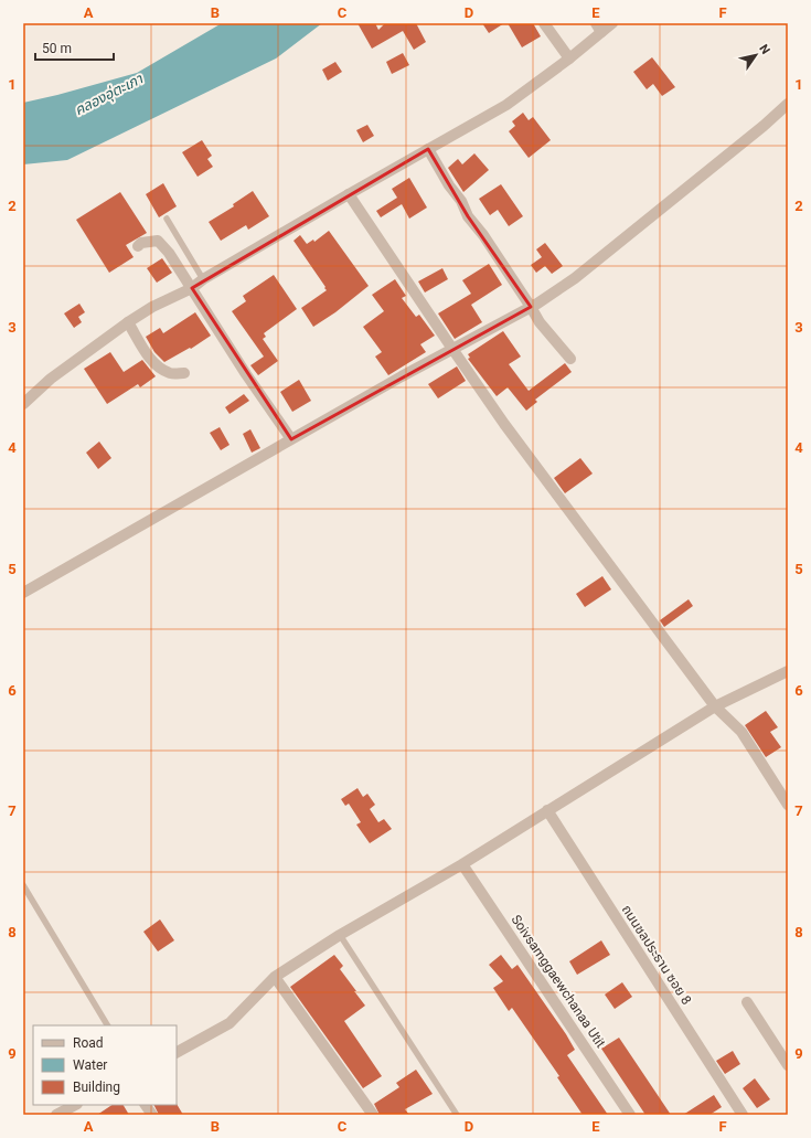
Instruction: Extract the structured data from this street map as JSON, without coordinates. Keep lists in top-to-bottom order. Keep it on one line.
{"streets":{"street":["ถนนชลประธาน ซอย 8","Soivsamggaewchanaa Utit"]},"water":["คลองอุ่ตะเภา"],"legend":["Road","Water","Building"],"scale_bar":"50 m","north":"top right","grid":{"columns":["A","B","C","D","E","F"],"rows":["1","2","3","4","5","6","7","8","9"]}}
